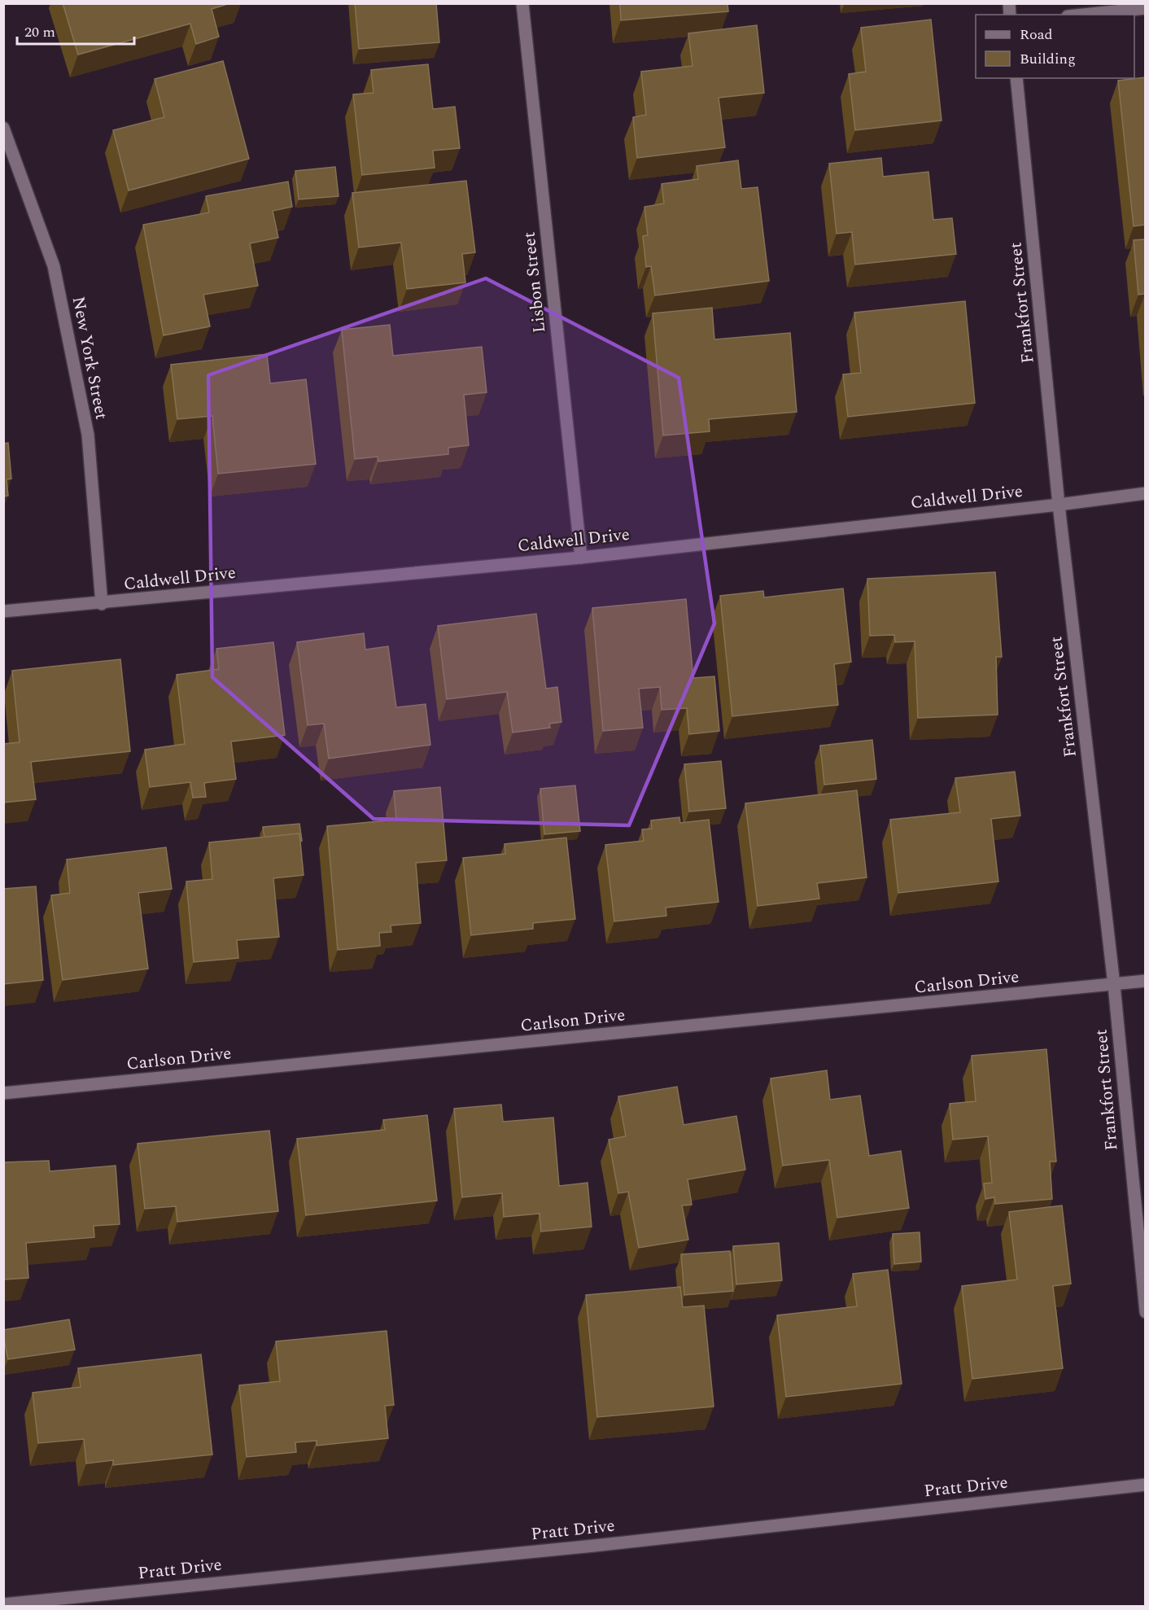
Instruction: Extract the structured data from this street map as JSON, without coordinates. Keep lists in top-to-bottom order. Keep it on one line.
{"streets":{"street":["Lisbon Street","Frankfort Street","New York Street","Caldwell Drive","Carlson Drive","Pratt Drive"]},"crossings":[["Lisbon Street","Caldwell Drive"],["Frankfort Street","Caldwell Drive"],["Frankfort Street","Carlson Drive"],["New York Street","Caldwell Drive"]],"legend":["Road","Building"],"scale_bar":"20 m"}
